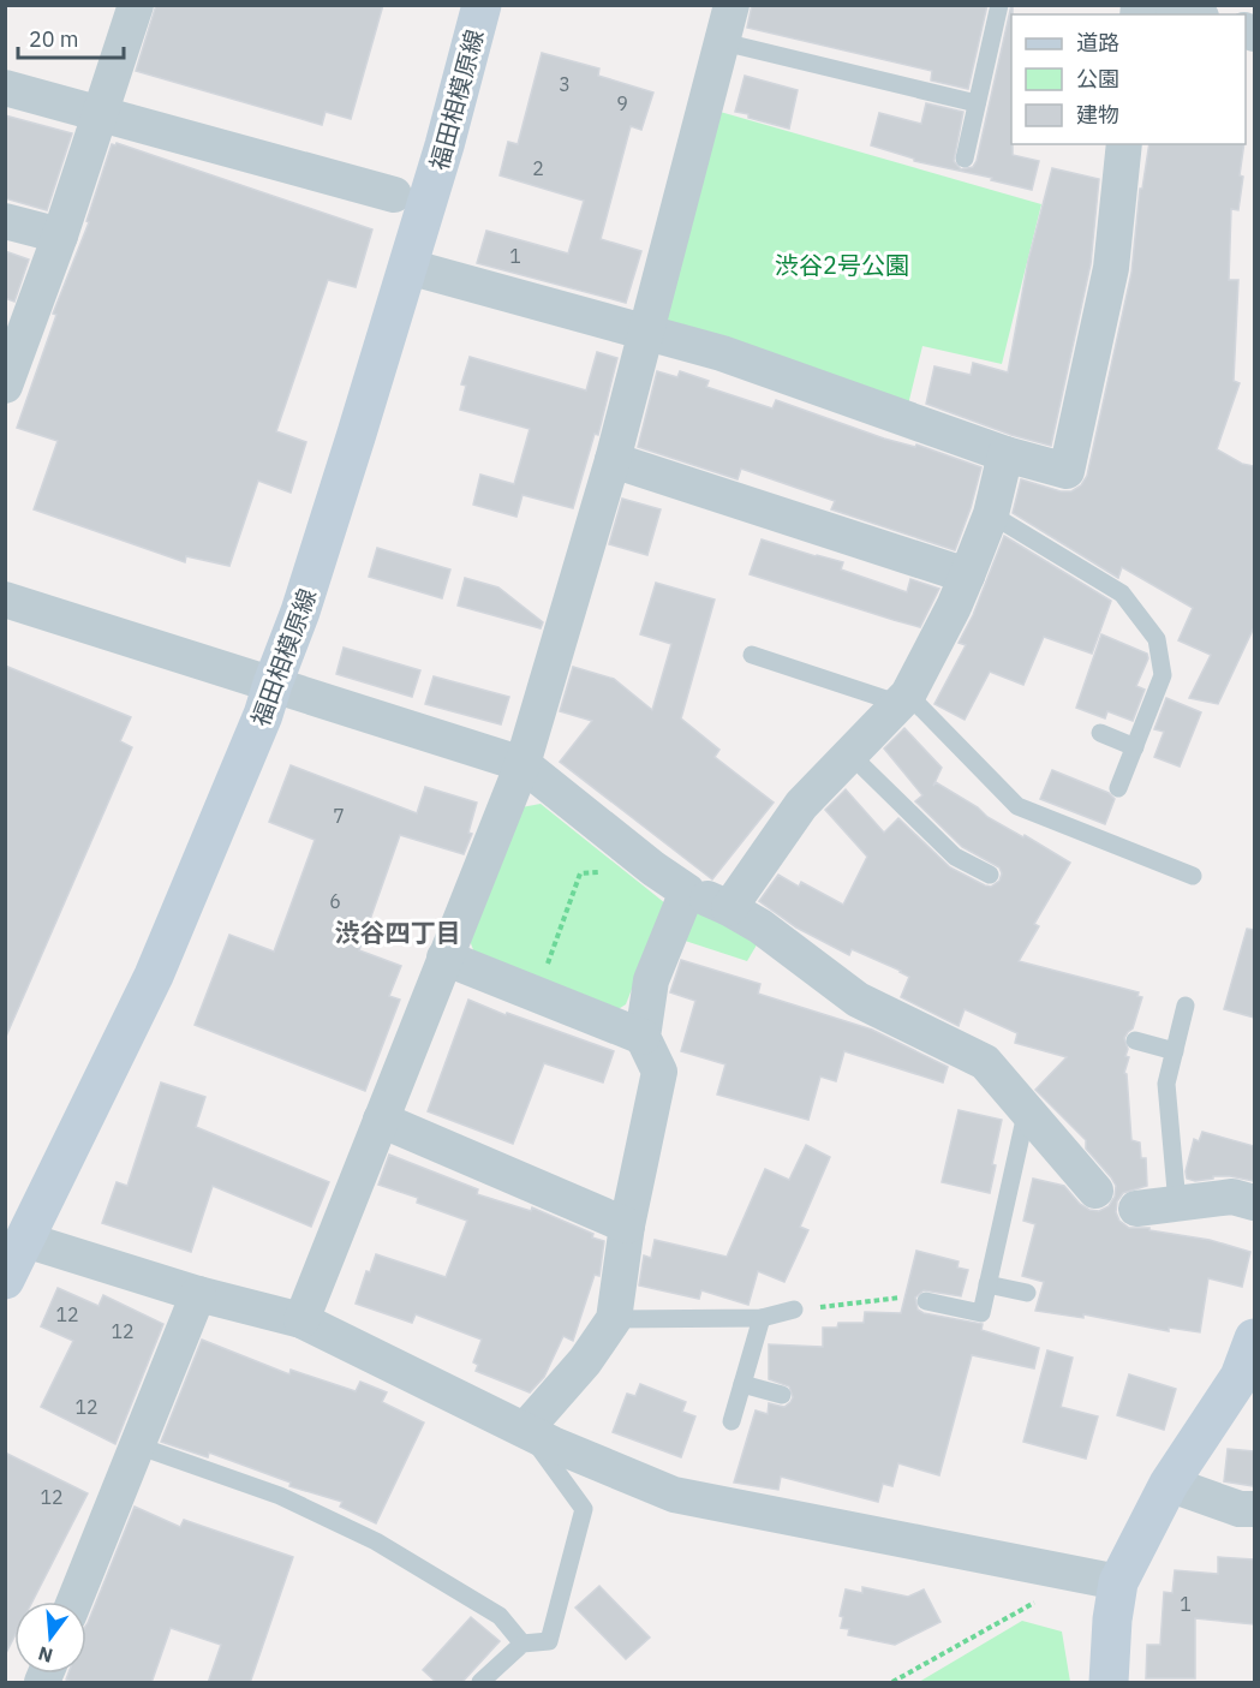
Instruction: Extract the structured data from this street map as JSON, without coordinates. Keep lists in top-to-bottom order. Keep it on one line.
{"streets":{"street":["福田相模原線"]},"districts":["渋谷四丁目"],"parks":["渋谷2号公園"],"house_numbers":["3","9","2","1","7","6","12","12","12","12","1"],"legend":["道路","公園","建物"],"scale_bar":"20 m","north":"bottom"}
